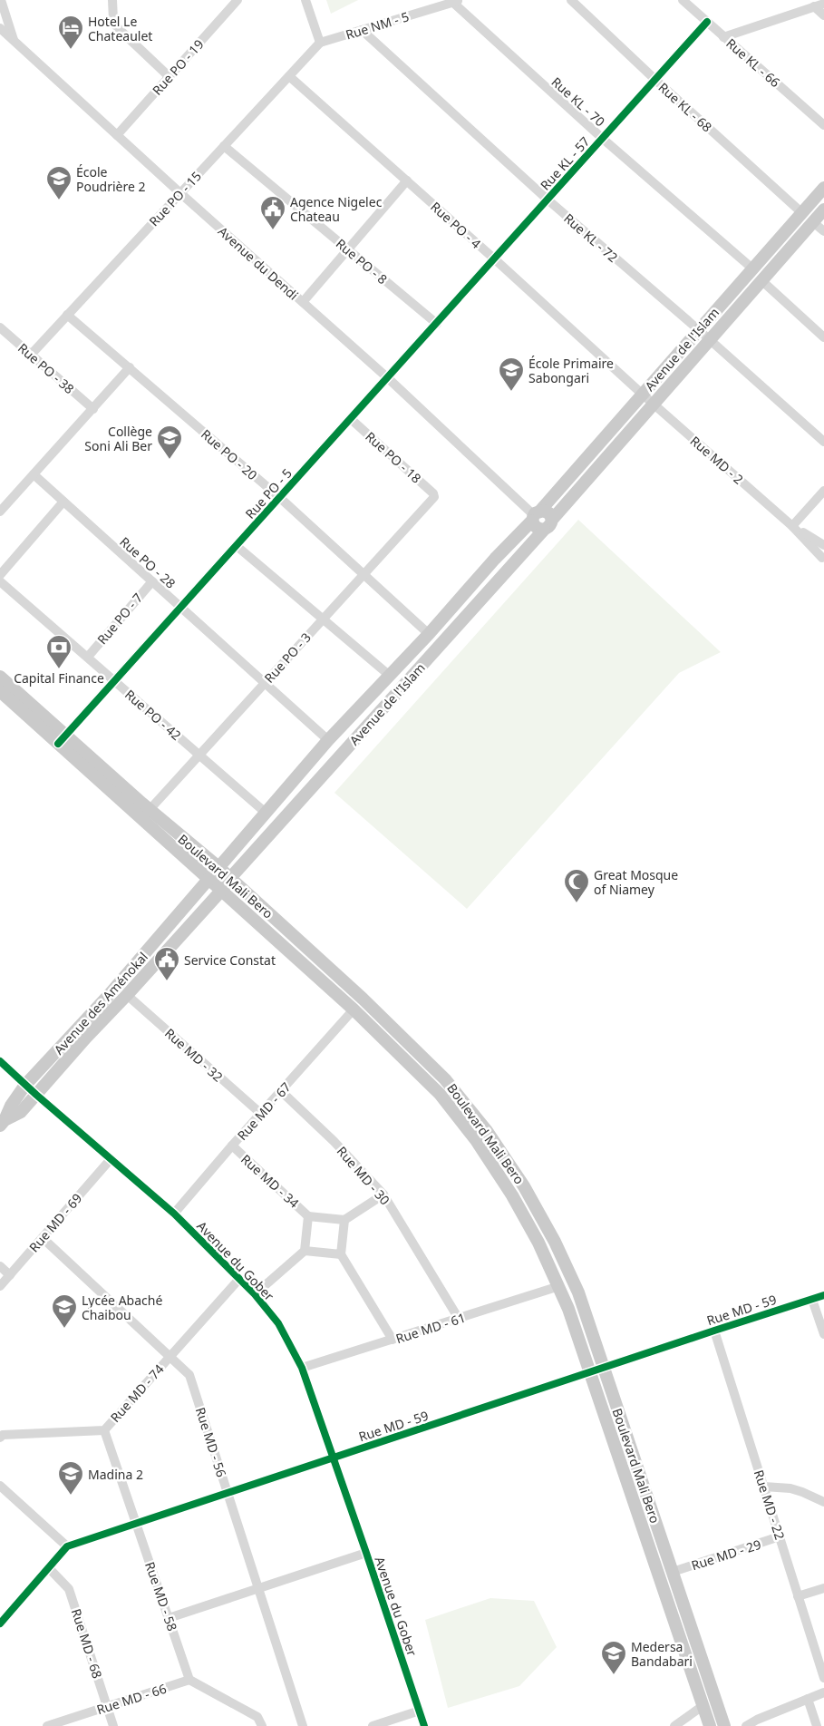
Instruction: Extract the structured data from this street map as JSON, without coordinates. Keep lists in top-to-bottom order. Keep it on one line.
{"streets":{"main road":["Avenue de l'Islam","Boulevard Mali Bero","Avenue des Aménokal"],"street":["Rue NM - 5","Rue KL - 66","Rue PO - 19","Rue KL - 70","Rue KL - 68","Rue KL - 57","Rue PO - 15","Rue PO - 4","Rue KL - 72","Rue PO - 8","Avenue du Dendi","Rue PO - 38","Rue PO - 20","Rue PO - 18","Rue MD - 2","Rue PO - 5","Rue PO - 28","Rue PO - 7","Rue PO - 3","Rue PO - 42","Rue MD - 32","Rue MD - 67","Rue MD - 30","Rue MD - 34","Rue MD - 69","Avenue du Gober","Rue MD - 59","Rue MD - 61","Rue MD - 74","Rue MD - 56","Rue MD - 22","Rue MD - 29","Rue MD - 58","Rue MD - 68","Rue MD - 66"]},"crossings":[["Rue NM - 5","Rue KL - 70"],["Rue NM - 5","Rue PO - 15"],["Rue NM - 5","Rue KL - 72"],["Rue KL - 66","Rue KL - 57"],["Rue PO - 19","Avenue du Dendi"],["Rue KL - 70","Rue KL - 57"],["Rue KL - 70","Avenue de l'Islam"],["Rue KL - 68","Rue KL - 57"],["Rue KL - 68","Avenue de l'Islam"],["Rue KL - 57","Rue PO - 4"],["Rue KL - 57","Rue KL - 72"],["Rue KL - 57","Rue PO - 5"],["Rue PO - 15","Rue PO - 4"],["Rue PO - 15","Rue PO - 8"],["Rue PO - 15","Avenue du Dendi"],["Rue PO - 15","Rue PO - 38"],["Rue PO - 15","Rue PO - 20"],["Rue PO - 4","Avenue de l'Islam"],["Rue PO - 4","Rue MD - 2"],["Rue PO - 4","Rue PO - 5"],["Rue KL - 72","Avenue de l'Islam"],["Rue PO - 8","Rue PO - 5"],["Avenue du Dendi","Avenue de l'Islam"],["Avenue du Dendi","Rue PO - 5"],["Avenue de l'Islam","Rue PO - 20"],["Avenue de l'Islam","Rue MD - 2"],["Avenue de l'Islam","Rue PO - 28"],["Avenue de l'Islam","Rue PO - 42"],["Avenue de l'Islam","Boulevard Mali Bero"],["Avenue de l'Islam","Avenue des Aménokal"],["Rue PO - 20","Rue PO - 5"],["Rue PO - 20","Rue PO - 3"],["Rue PO - 18","Rue PO - 5"],["Rue PO - 18","Rue PO - 3"],["Rue PO - 5","Rue PO - 28"],["Rue PO - 5","Rue PO - 42"],["Rue PO - 5","Boulevard Mali Bero"],["Rue PO - 28","Rue PO - 7"],["Rue PO - 28","Rue PO - 3"],["Rue PO - 7","Rue PO - 42"],["Rue PO - 3","Rue PO - 42"],["Rue PO - 3","Boulevard Mali Bero"],["Boulevard Mali Bero","Avenue des Aménokal"],["Boulevard Mali Bero","Rue MD - 67"],["Boulevard Mali Bero","Rue MD - 59"],["Boulevard Mali Bero","Rue MD - 61"],["Boulevard Mali Bero","Rue MD - 29"],["Avenue des Aménokal","Rue MD - 32"],["Avenue des Aménokal","Avenue du Gober"],["Rue MD - 32","Rue MD - 67"],["Rue MD - 67","Rue MD - 30"],["Rue MD - 67","Rue MD - 34"],["Rue MD - 67","Avenue du Gober"],["Rue MD - 30","Rue MD - 61"],["Rue MD - 69","Avenue du Gober"],["Rue MD - 69","Rue MD - 56"],["Avenue du Gober","Rue MD - 59"],["Avenue du Gober","Rue MD - 61"],["Avenue du Gober","Rue MD - 74"],["Rue MD - 59","Rue MD - 56"],["Rue MD - 59","Rue MD - 22"],["Rue MD - 59","Rue MD - 58"],["Rue MD - 74","Rue MD - 56"],["Rue MD - 74","Rue MD - 58"],["Rue MD - 22","Rue MD - 29"],["Rue MD - 58","Rue MD - 66"],["Rue MD - 68","Rue MD - 66"]],"places":{"hotel":["Hotel Le Chateaulet"],"school or university":["École Poudrière 2","École Primaire Sabongari","Collège Soni Ali Ber","Lycée Abaché Chaibou","Madina 2","Medersa Bandabari"],"public building":["Agence Nigelec Chateau","Service Constat"],"bank":["Capital Finance"],"mosque":["Great Mosque of Niamey"]}}
